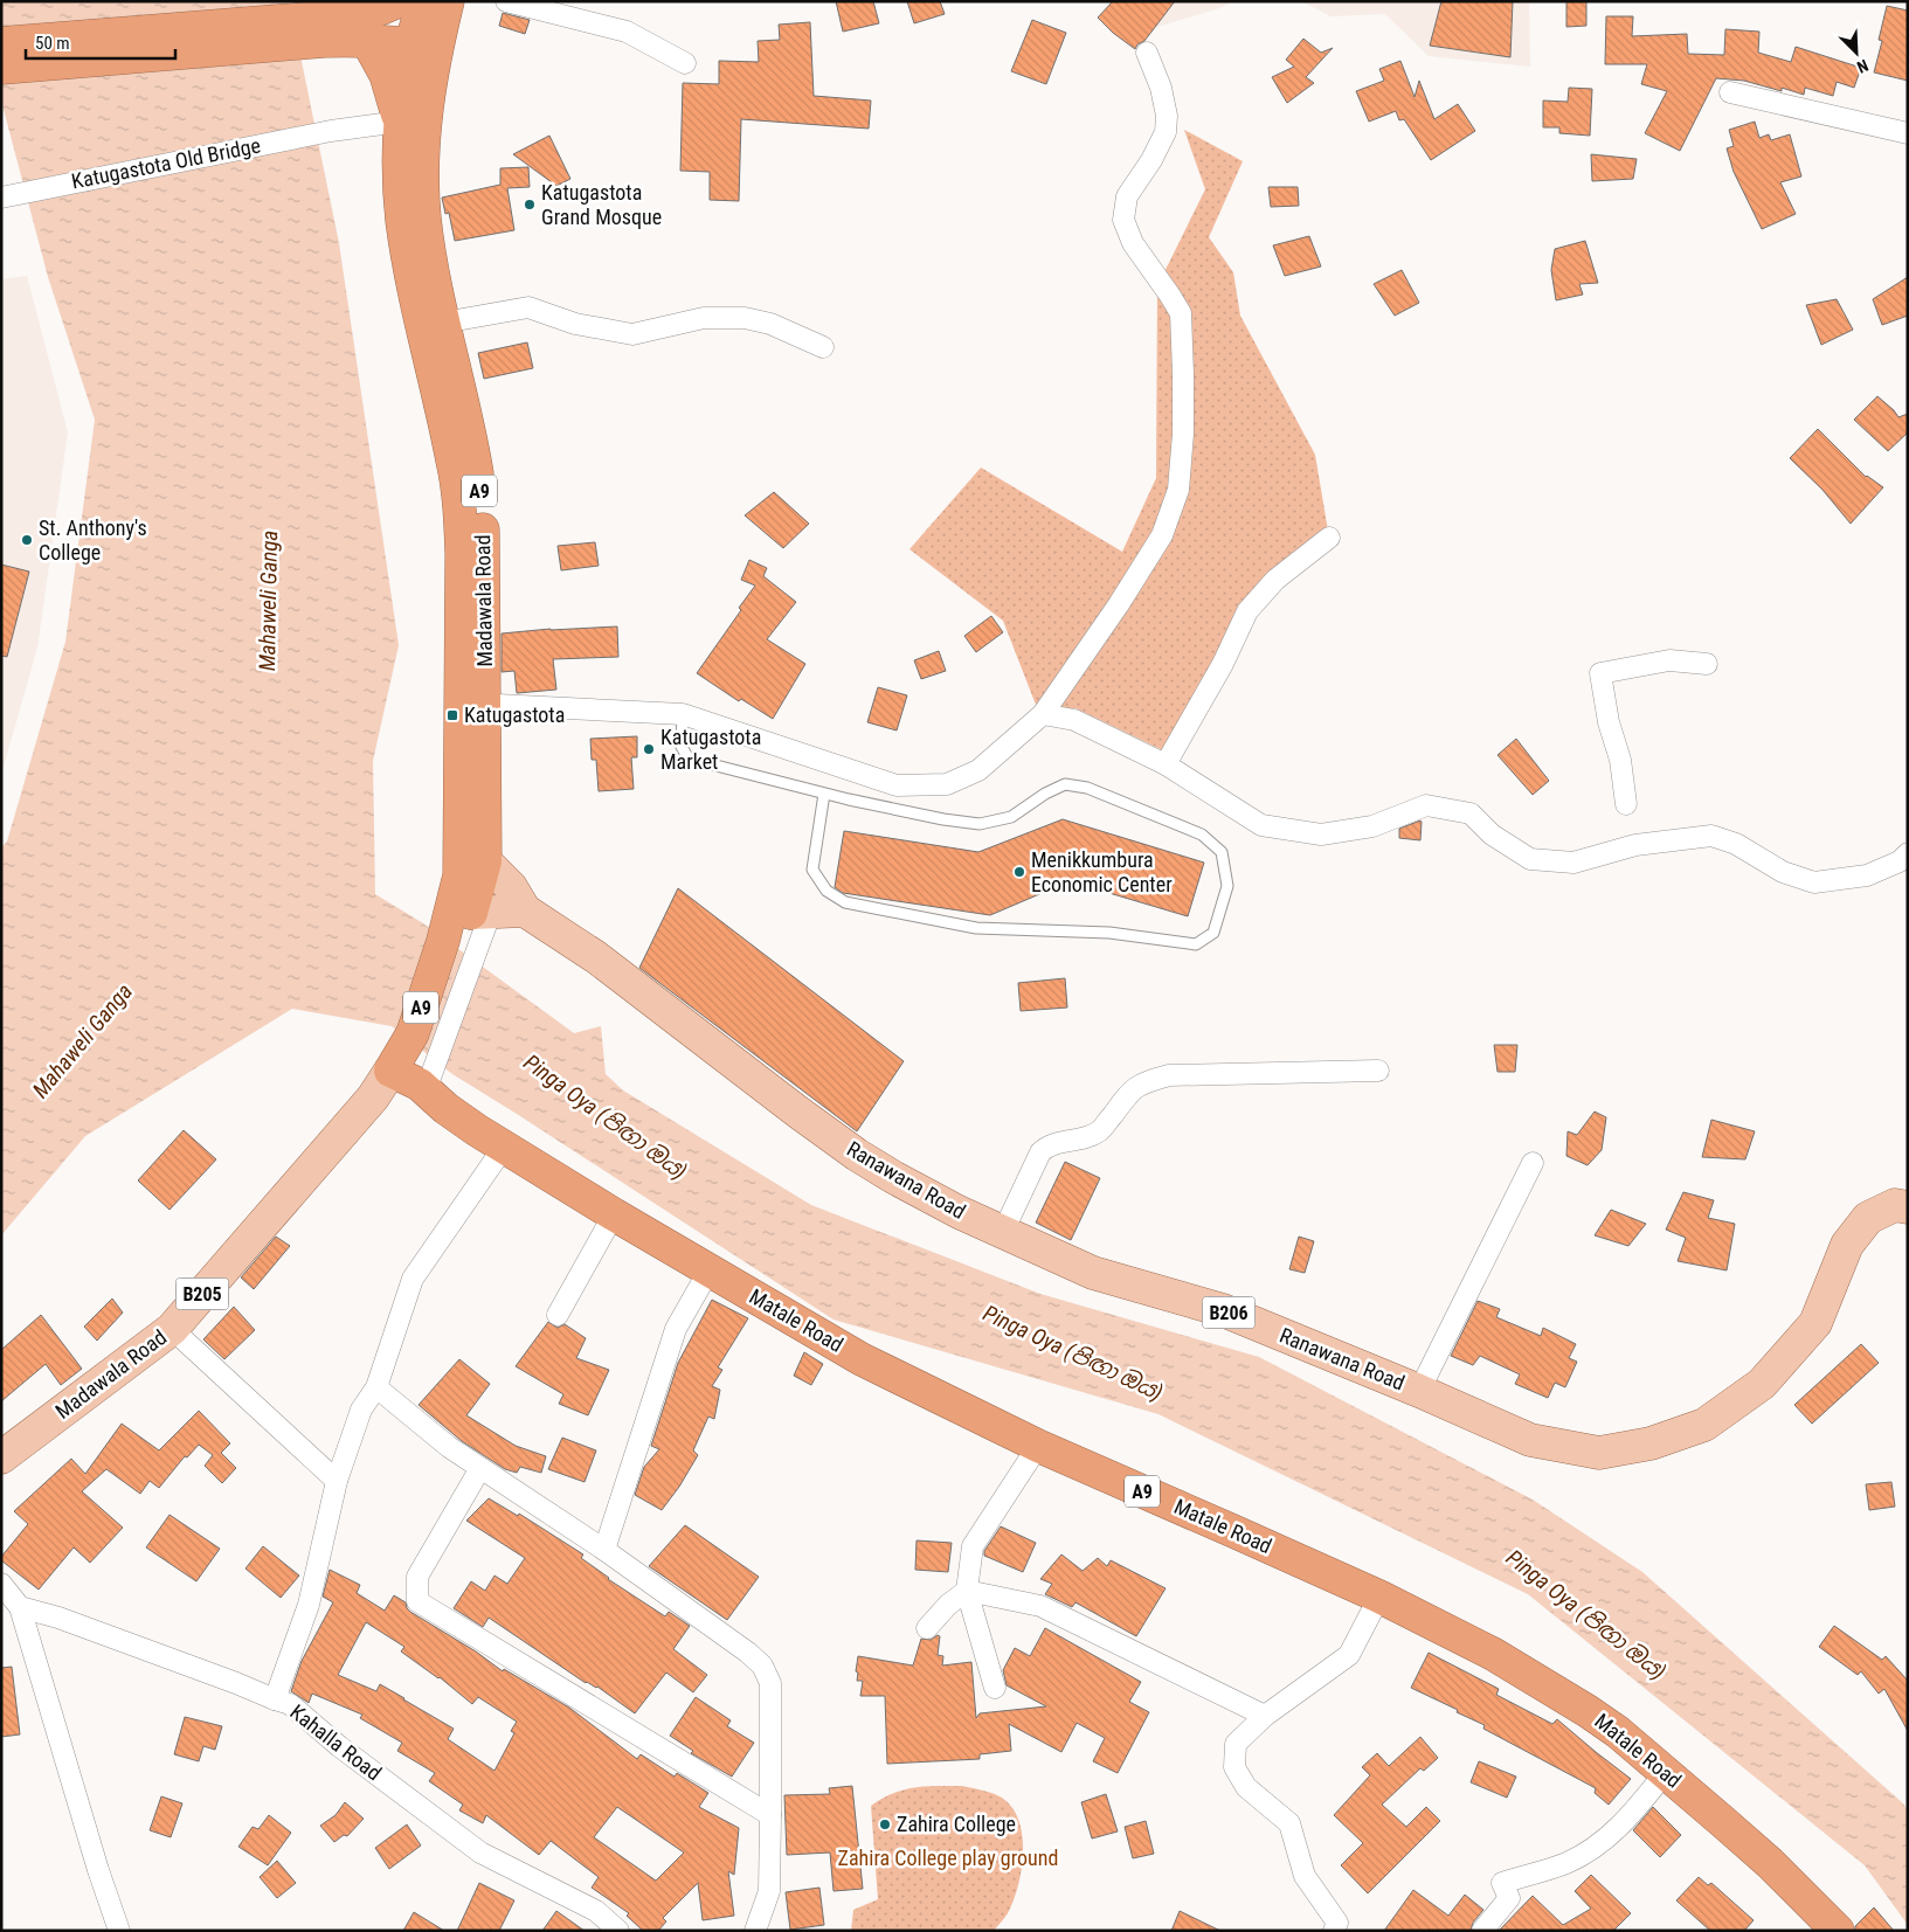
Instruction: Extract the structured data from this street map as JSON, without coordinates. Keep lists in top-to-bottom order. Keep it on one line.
{"streets":{"highway":["A9","Madawala Road","Matale Road"],"main road":["Ranawana Road","B205","B206"],"street":["Katugastota Old Bridge","Kahalla Road"]},"crossings":[["Katugastota Old Bridge","Madawala Road"],["Madawala Road","B206"],["Madawala Road","Matale Road"],["Ranawana Road","B206"]],"water":["Mahaweli Ganga","Pinga Oya (පිඟා ඔය)"],"parks":["Zahira College play ground"],"places":{"other":["Katugastota Grand Mosque","St. Anthony's College","Katugastota Market","Menikkumbura Economic Center","Zahira College"],"transit":["Katugastota"]},"scale_bar":"50 m","north":"bottom right"}
